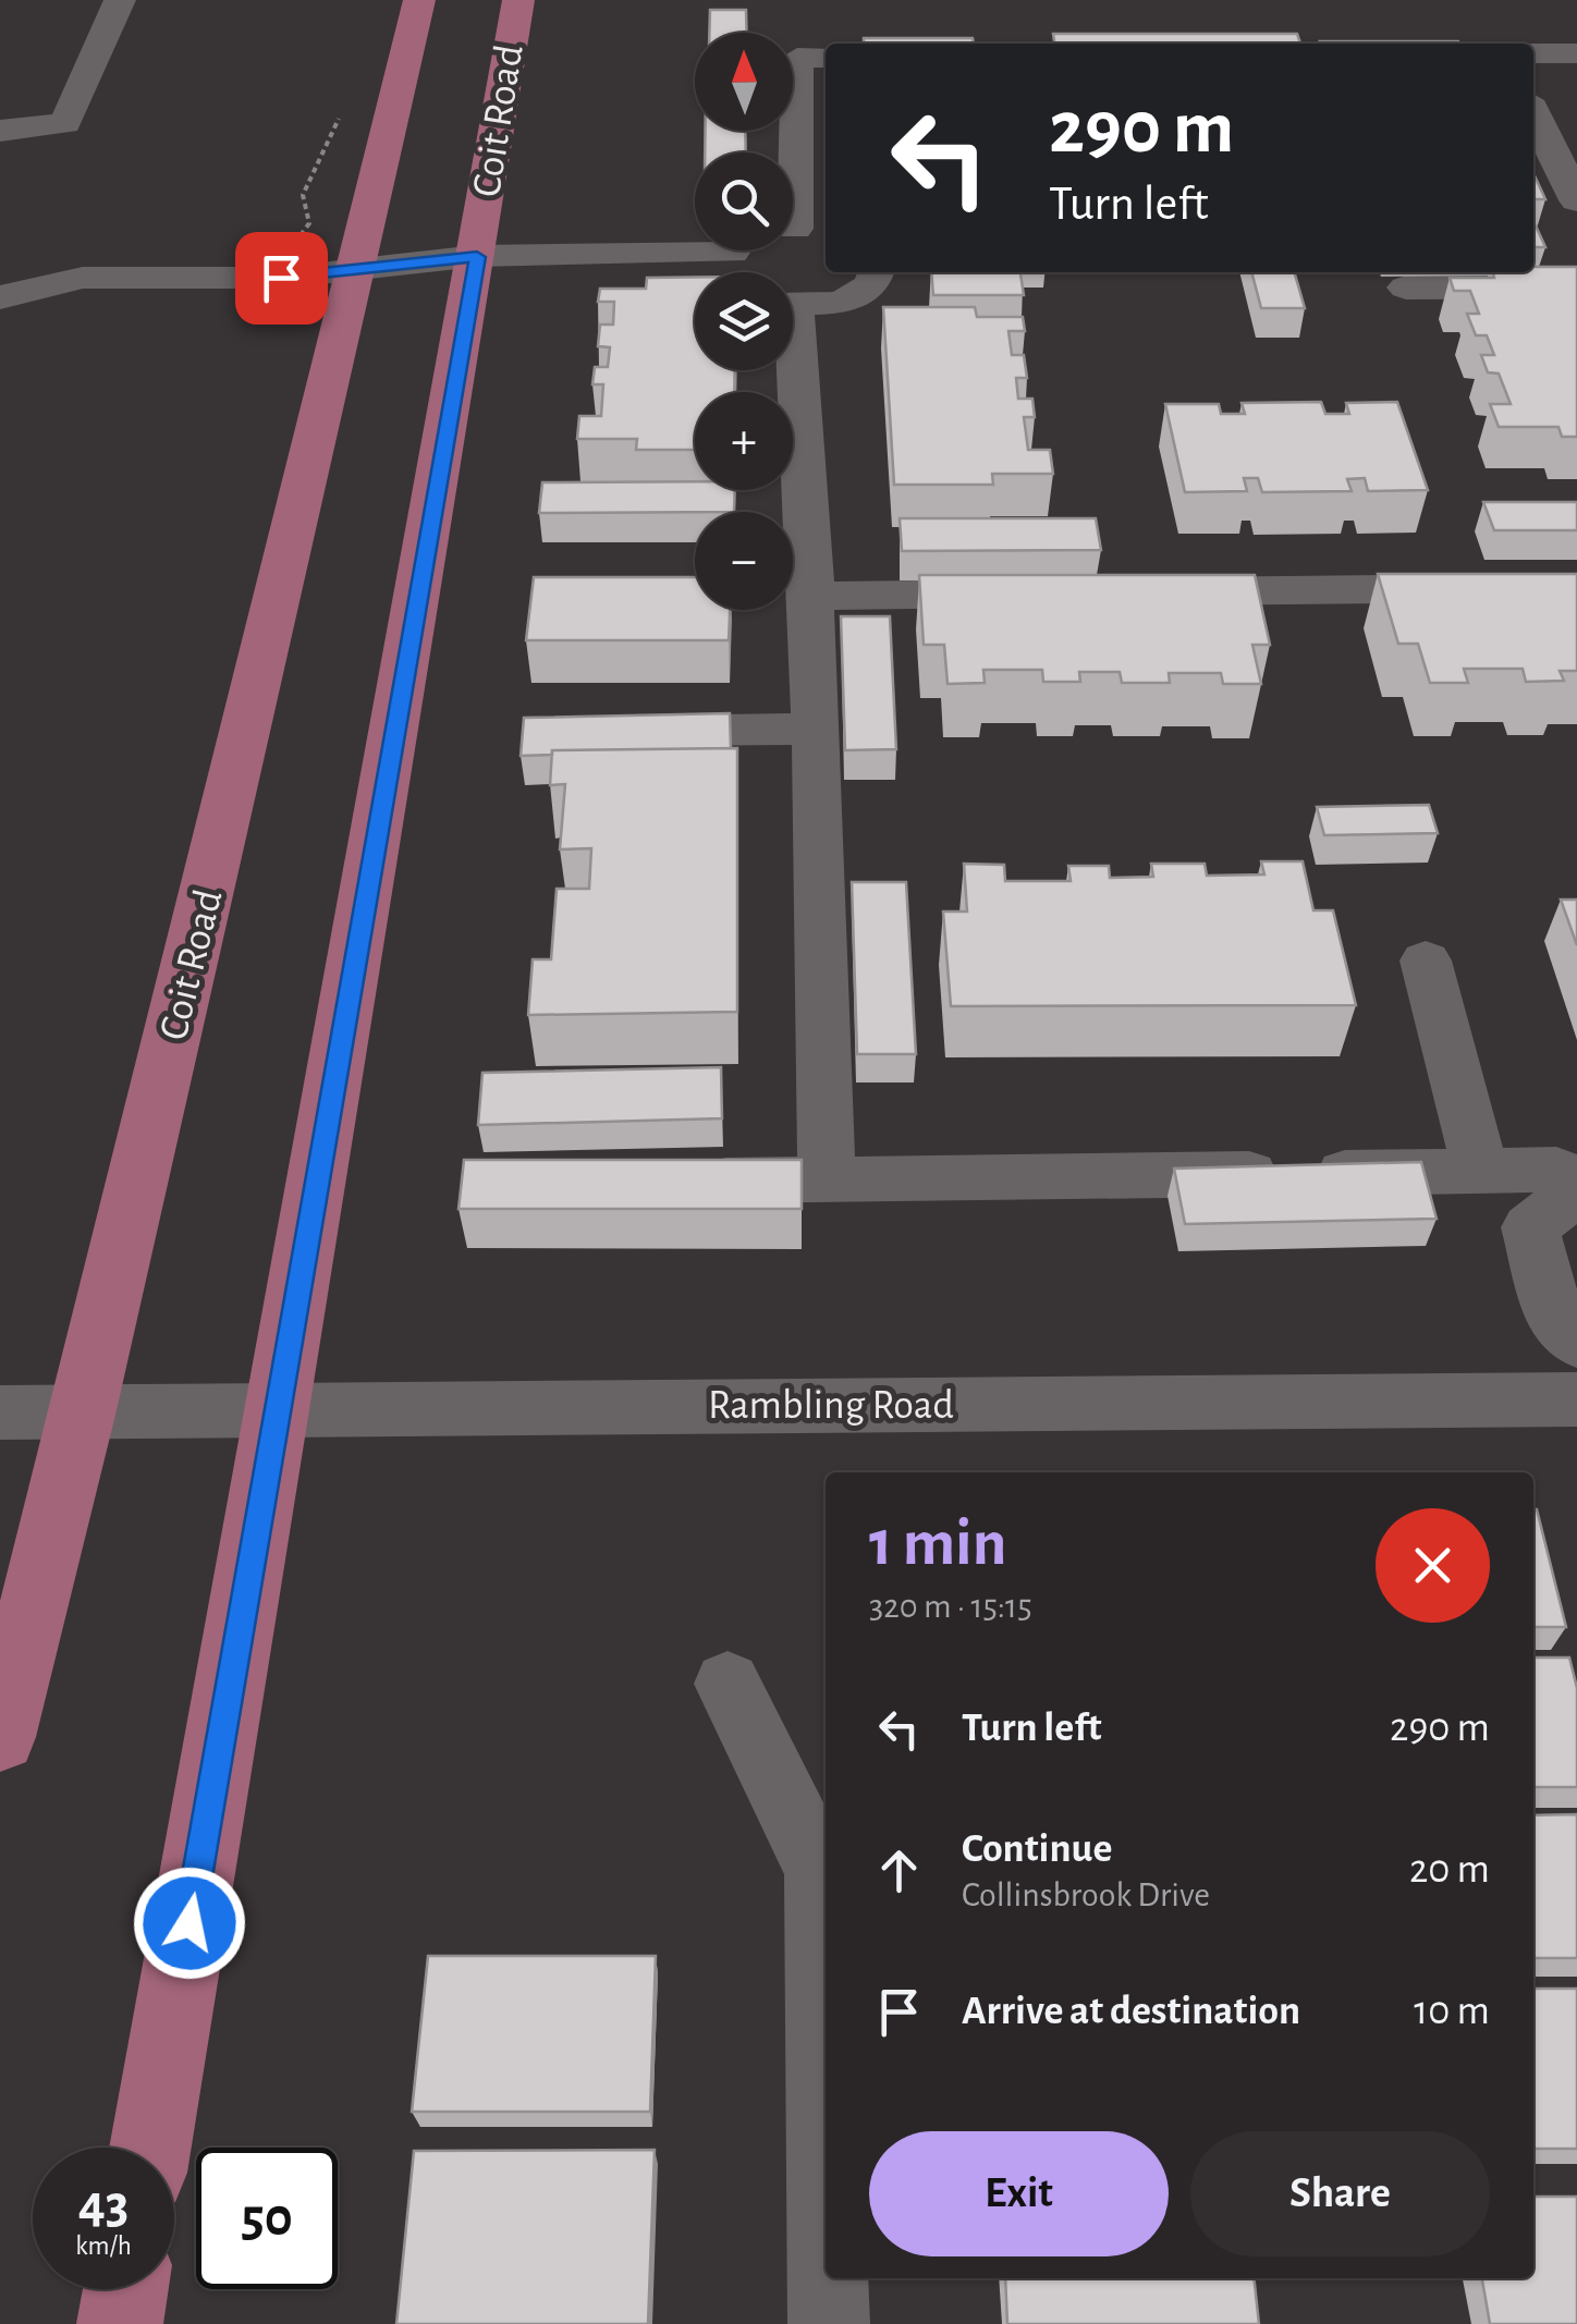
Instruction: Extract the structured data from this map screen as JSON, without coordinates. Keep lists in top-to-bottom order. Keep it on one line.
{"streets":{"main road":["Coit Road"],"street":["Rambling Road"]},"crossings":[["Coit Road","Rambling Road"]],"north":"top","page":{"map_buttons":["+","−"],"turn":["290 m","Turn left"],"heading":["1 min","320 m · 15:15"],"list":[{"name":"Turn left","value":"290 m"},{"name":"Continue","note":"Collinsbrook Drive","value":"20 m"},{"name":"Arrive at destination","value":"10 m"}],"buttons":["Exit","Share"],"speed":"43 km/h","limit":"50"}}
